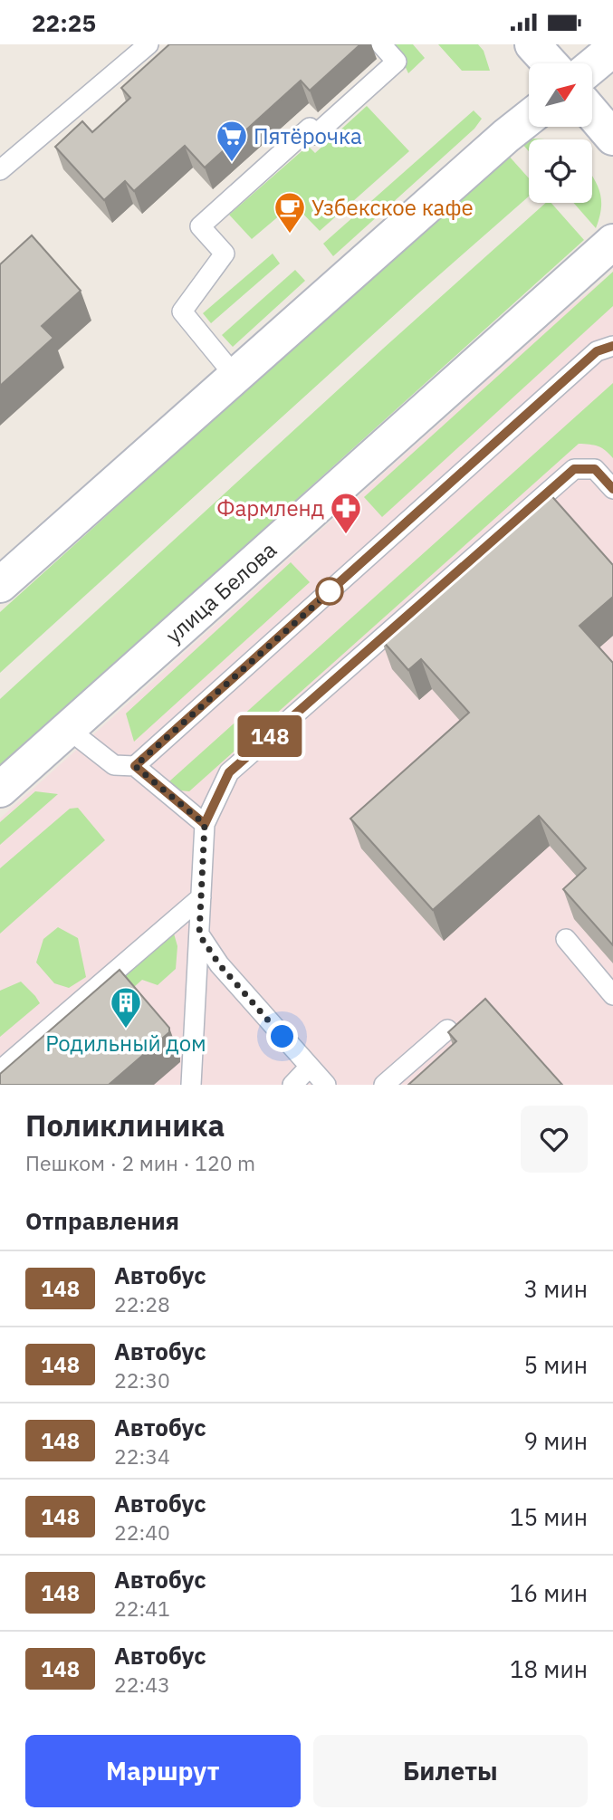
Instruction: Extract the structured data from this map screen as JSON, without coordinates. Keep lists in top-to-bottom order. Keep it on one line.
{"streets":{"main road":["улица Белова"]},"places":{"supermarket":["Пятёрочка"],"cafe":["Узбекское кафе"],"pharmacy":["Фармленд"],"building":["Родильный дом"]},"lines":["bus line 148"],"north":"top right","page":{"status":"22:25","on_map":"148","heading":[["Поликлиника","Пешком · 2 мин · 120 m"],"Отправления"],"list":[{"mark":"148","name":"Автобус","note":"22:28","value":"3 мин"},{"mark":"148","name":"Автобус","note":"22:30","value":"5 мин"},{"mark":"148","name":"Автобус","note":"22:34","value":"9 мин"},{"mark":"148","name":"Автобус","note":"22:40","value":"15 мин"},{"mark":"148","name":"Автобус","note":"22:41","value":"16 мин"},{"mark":"148","name":"Автобус","note":"22:43","value":"18 мин"}],"buttons":["Маршрут","Билеты"]}}
